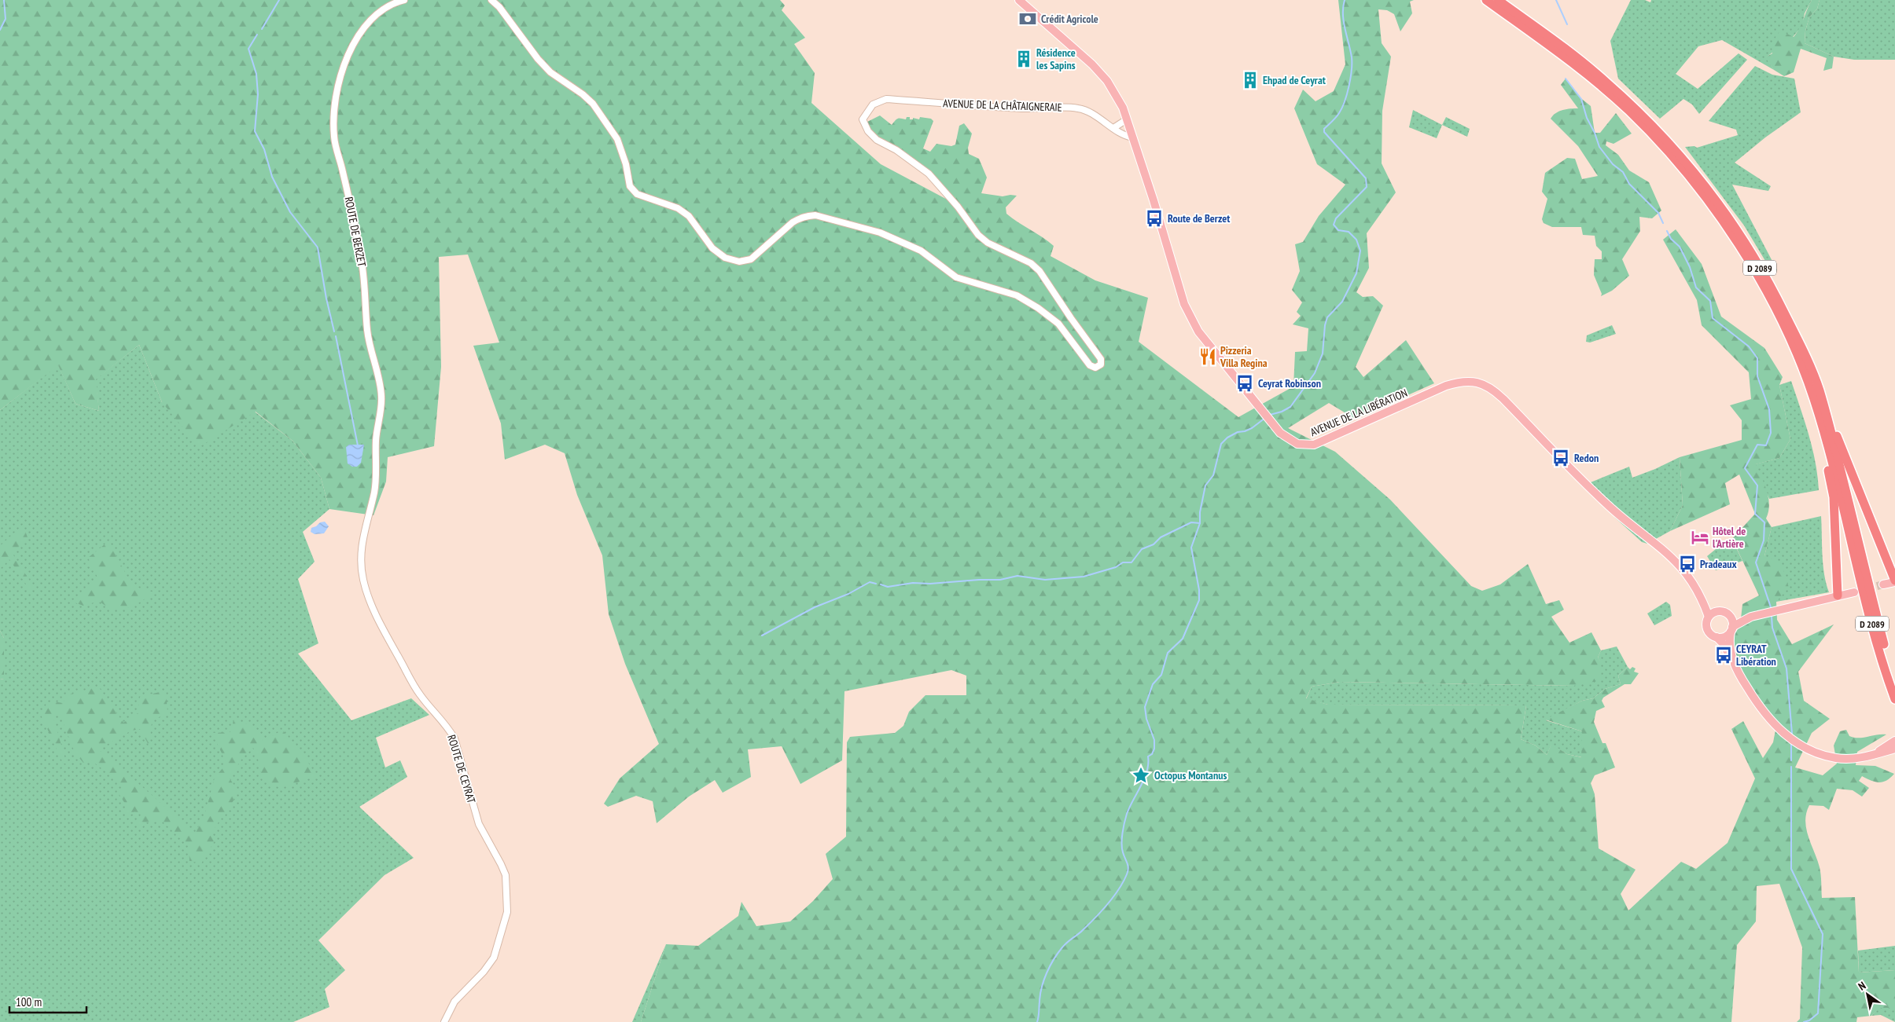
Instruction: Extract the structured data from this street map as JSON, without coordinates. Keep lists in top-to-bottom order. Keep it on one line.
{"streets":{"highway":["D 2089"],"main road":["AVENUE DE LA LIBÉRATION"],"street":["AVENUE DE LA CHÂTAIGNERAIE","ROUTE DE BERZET","ROUTE DE CEYRAT"]},"crossings":[["AVENUE DE LA CHÂTAIGNERAIE","AVENUE DE LA LIBÉRATION"],["ROUTE DE BERZET","ROUTE DE CEYRAT"]],"places":{"bank":["Crédit Agricole"],"building":["Résidence les Sapins","Ehpad de Ceyrat"],"bus stop":["Route de Berzet","Ceyrat Robinson","Redon","Pradeaux","CEYRAT Libération"],"restaurant":["Pizzeria Villa Regina"],"hotel":["Hôtel de l'Artière"],"place":["Octopus Montanus"]},"scale_bar":"100 m","north":"top left"}
